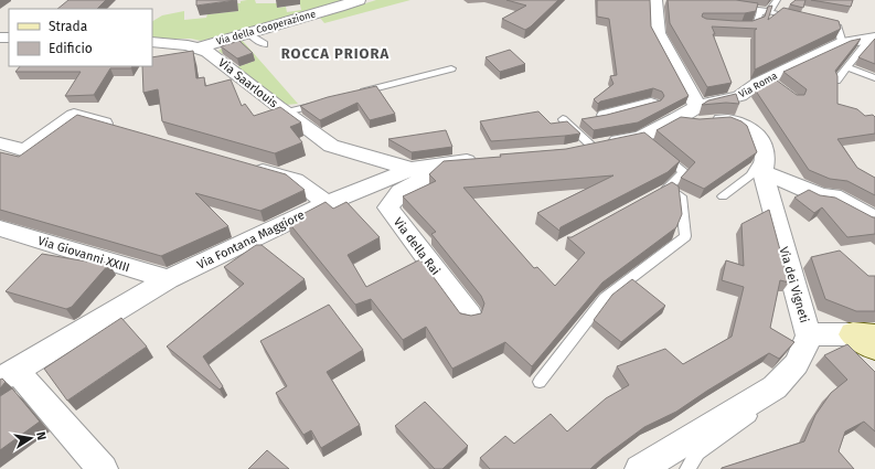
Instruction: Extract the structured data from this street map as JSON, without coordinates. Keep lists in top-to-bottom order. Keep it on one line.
{"streets":{"street":["Via della Cooperazione","Via Saarlouis","Via Roma","Via Fontana Maggiore","Via della Rai","Via Giovanni XXIII","Via dei Vigneti"]},"crossings":[["Via della Cooperazione","Via Saarlouis"],["Via Saarlouis","Via Fontana Maggiore"],["Via Fontana Maggiore","Via della Rai"],["Via Fontana Maggiore","Via Giovanni XXIII"]],"districts":["ROCCA PRIORA"],"legend":["Strada","Edificio"],"north":"right"}
